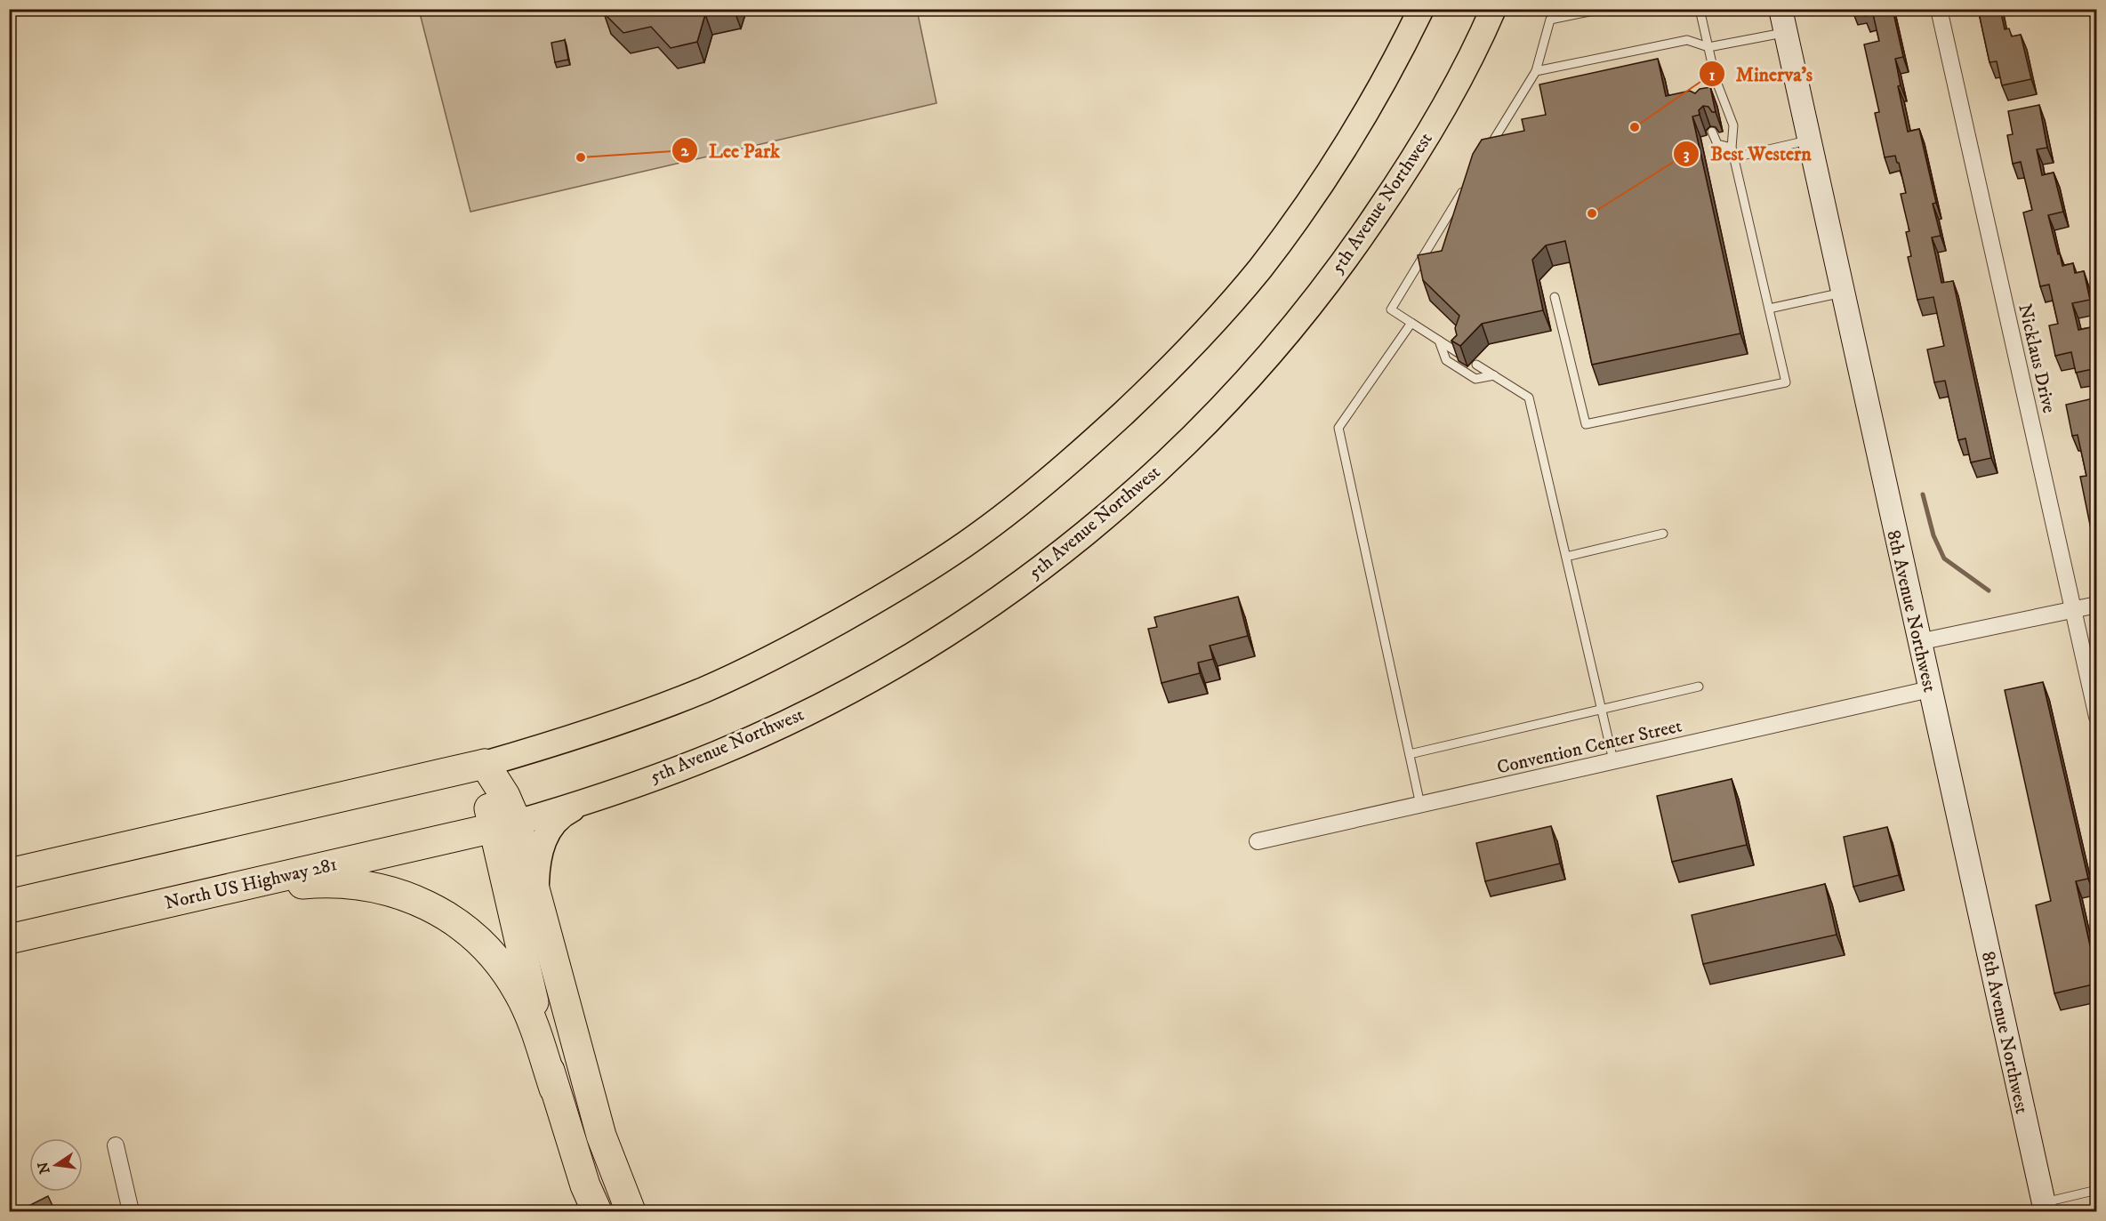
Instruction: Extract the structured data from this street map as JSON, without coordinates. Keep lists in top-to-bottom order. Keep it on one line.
{"streets":{"highway":["North US Highway 281"],"main road":["5th Avenue Northwest","8th Avenue Northwest"],"street":["Nicklaus Drive","Convention Center Street"]},"crossings":[["5th Avenue Northwest","North US Highway 281"],["8th Avenue Northwest","Convention Center Street"]],"places":["Minerva's","Lee Park","Best Western"],"north":"left"}
